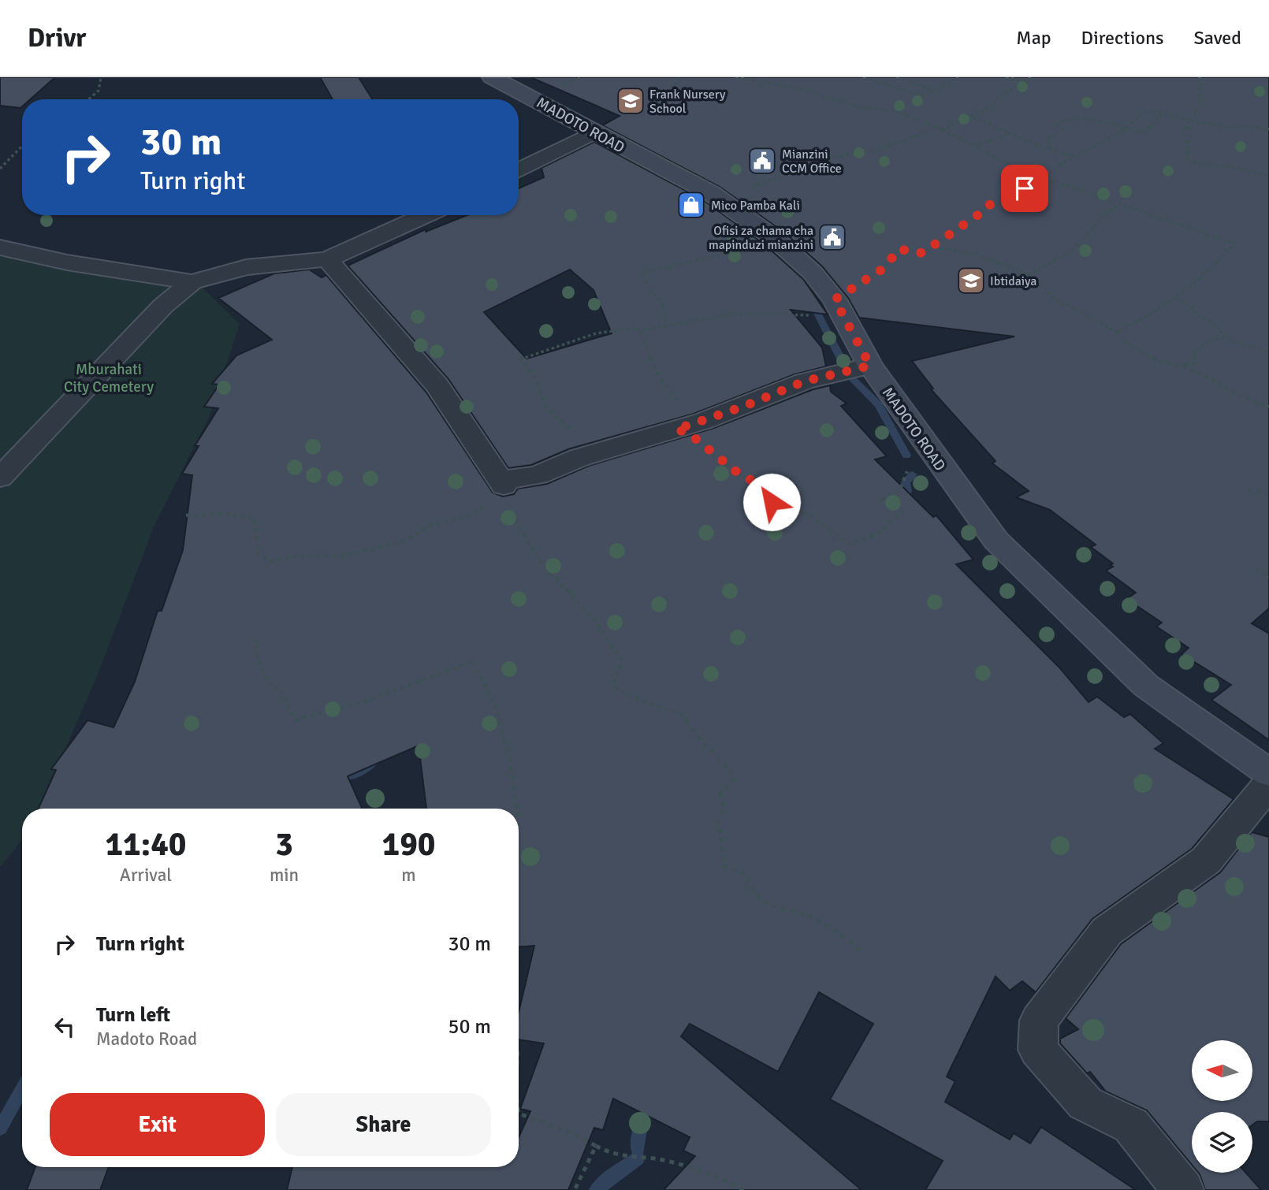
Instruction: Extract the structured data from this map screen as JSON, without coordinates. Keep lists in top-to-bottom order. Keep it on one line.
{"streets":{"main road":["MADOTO ROAD"]},"parks":["Mburahati City Cemetery"],"places":{"school or university":["Frank Nursery School","Ibtidaiya"],"public building":["Mianzini CCM Office","Ofisi za chama cha mapinduzi mianzini"],"shop":["Mico Pamba Kali"]},"north":"left","page":{"header":"Drivr","nav":["Map","Directions","Saved"],"turn":["30 m","Turn right"],"eta":["11:40","Arrival","3","min","190","m"],"list":[{"name":"Turn right","value":"30 m"},{"name":"Turn left","note":"Madoto Road","value":"50 m"}],"buttons":["Exit","Share"]}}
